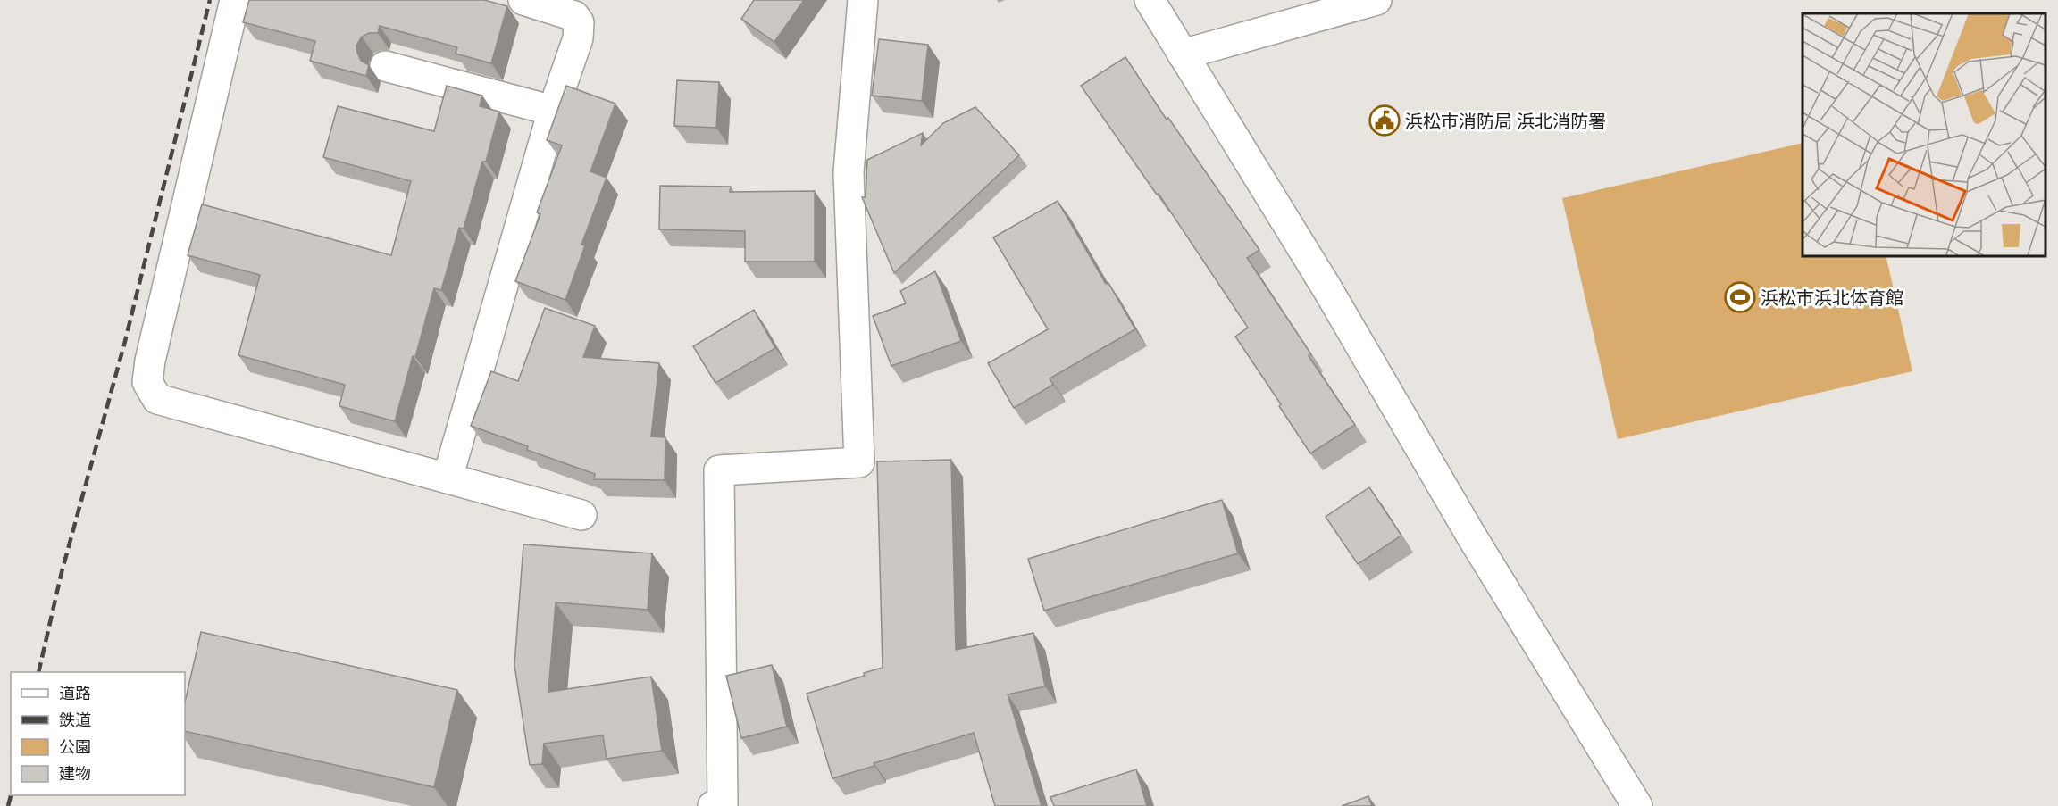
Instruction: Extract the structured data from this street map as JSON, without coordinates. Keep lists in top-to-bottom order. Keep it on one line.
{"places":{"public building":["浜松市消防局 浜北消防署"],"sports":["浜松市浜北体育館"]},"legend":["道路","鉄道","公園","建物"]}
